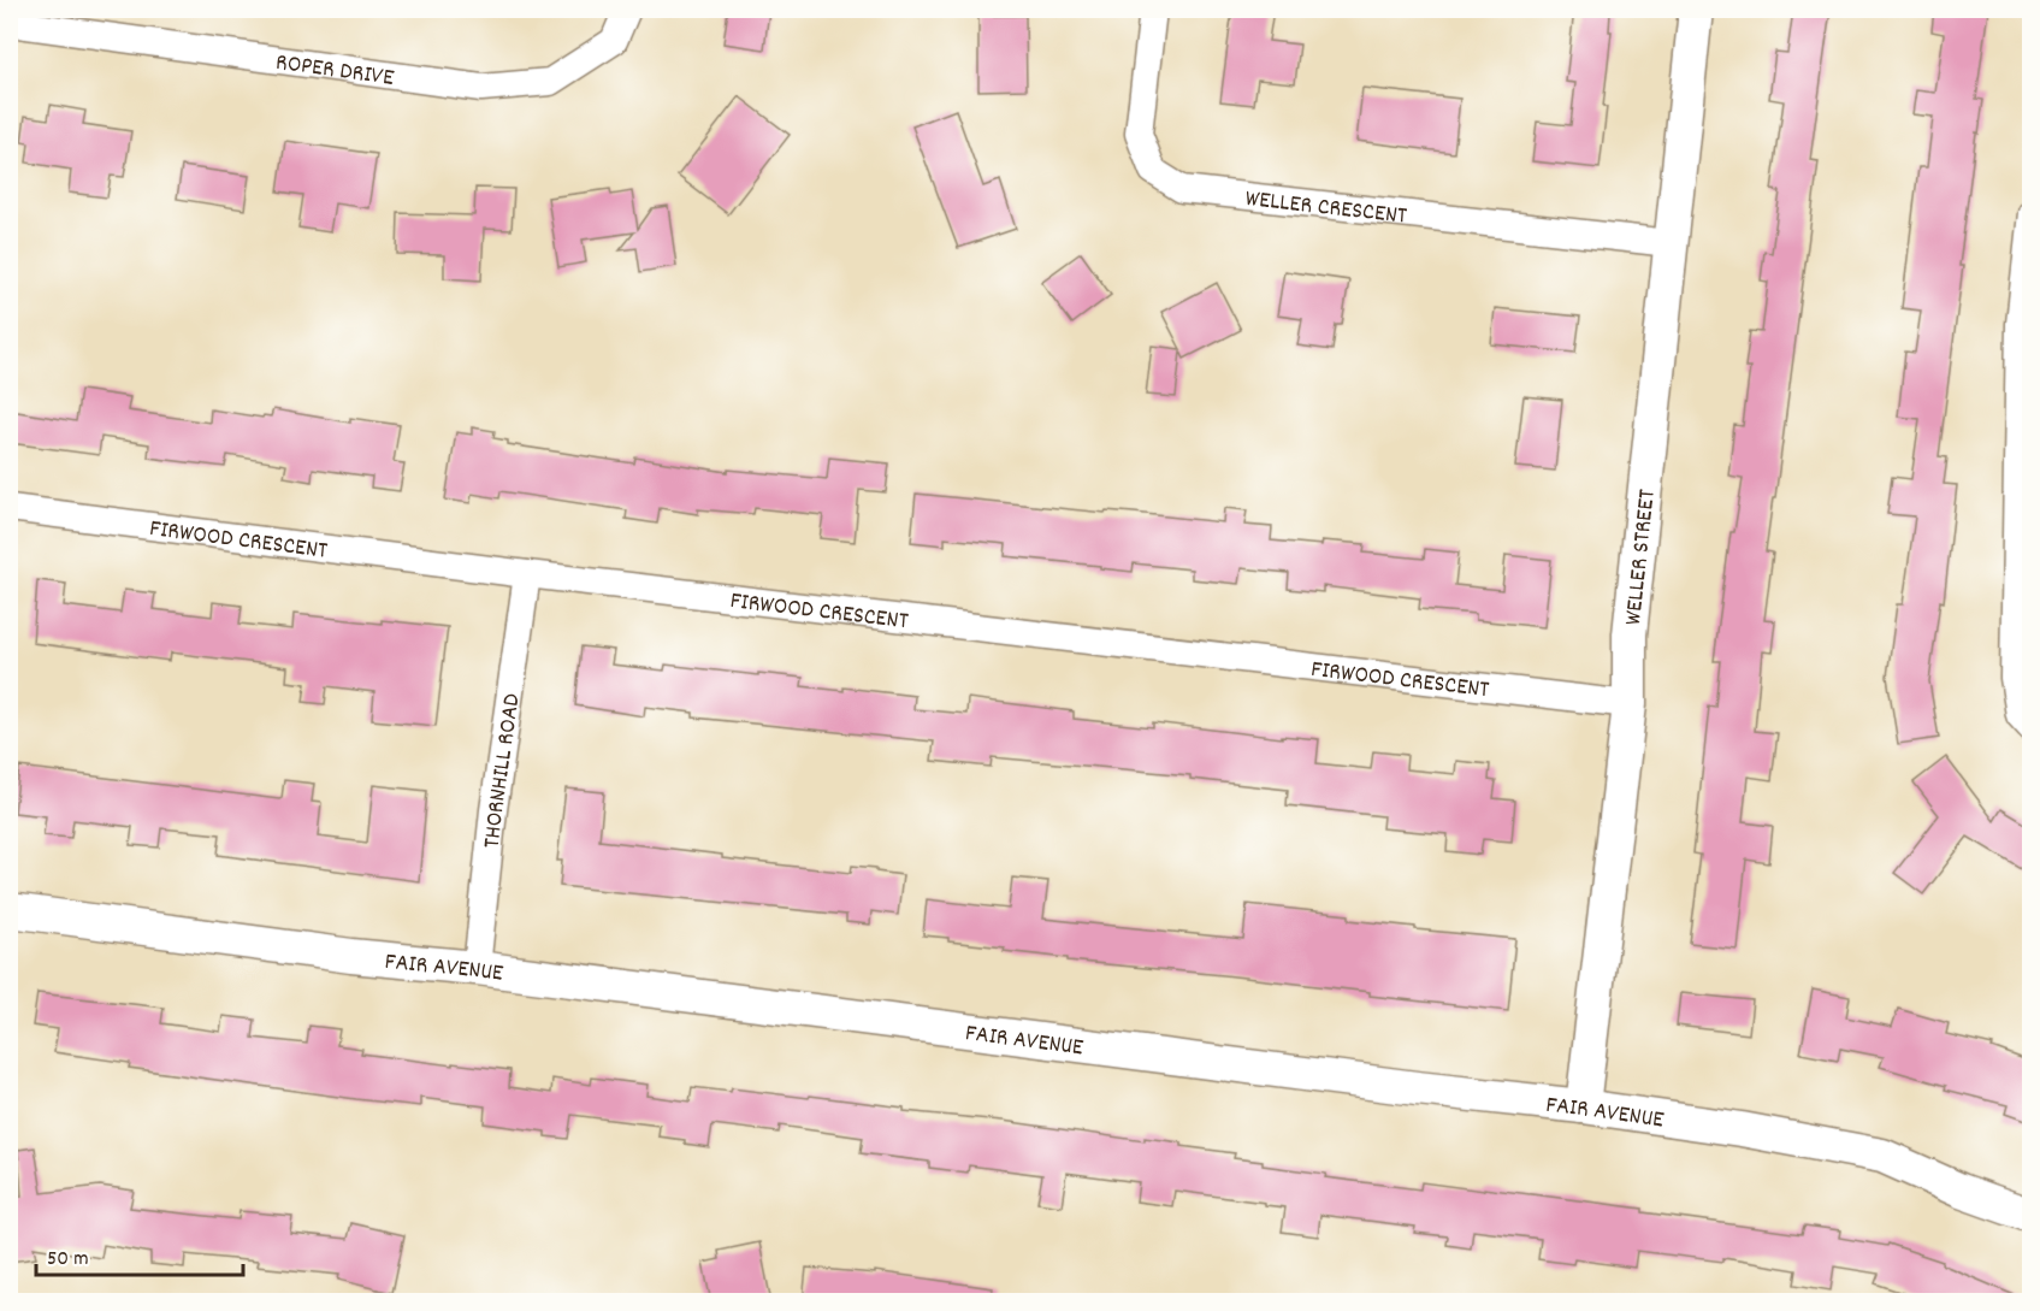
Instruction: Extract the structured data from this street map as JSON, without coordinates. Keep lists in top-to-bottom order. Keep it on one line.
{"streets":{"street":["ROPER DRIVE","WELLER CRESCENT","FIRWOOD CRESCENT","WELLER STREET","THORNHILL ROAD","FAIR AVENUE"]},"crossings":[["WELLER CRESCENT","WELLER STREET"],["FIRWOOD CRESCENT","WELLER STREET"],["FIRWOOD CRESCENT","THORNHILL ROAD"],["WELLER STREET","FAIR AVENUE"],["THORNHILL ROAD","FAIR AVENUE"]],"scale_bar":"50 m"}
